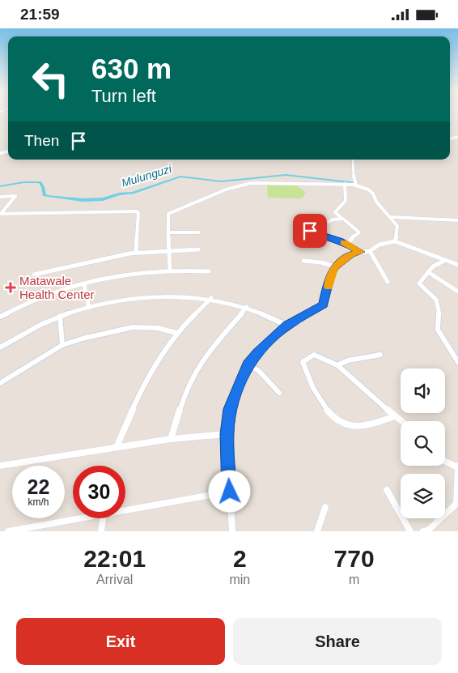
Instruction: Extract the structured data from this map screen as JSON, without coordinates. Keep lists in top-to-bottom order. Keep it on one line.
{"water":["Mulunguzi"],"places":{"health":["Matawale Health Center"]},"page":{"status":"21:59","turn":["630 m","Turn left"],"then":"Then","speed":"22 km/h","limit":"30","eta":["22:01","Arrival","2","min","770","m"],"buttons":["Exit","Share"]}}
